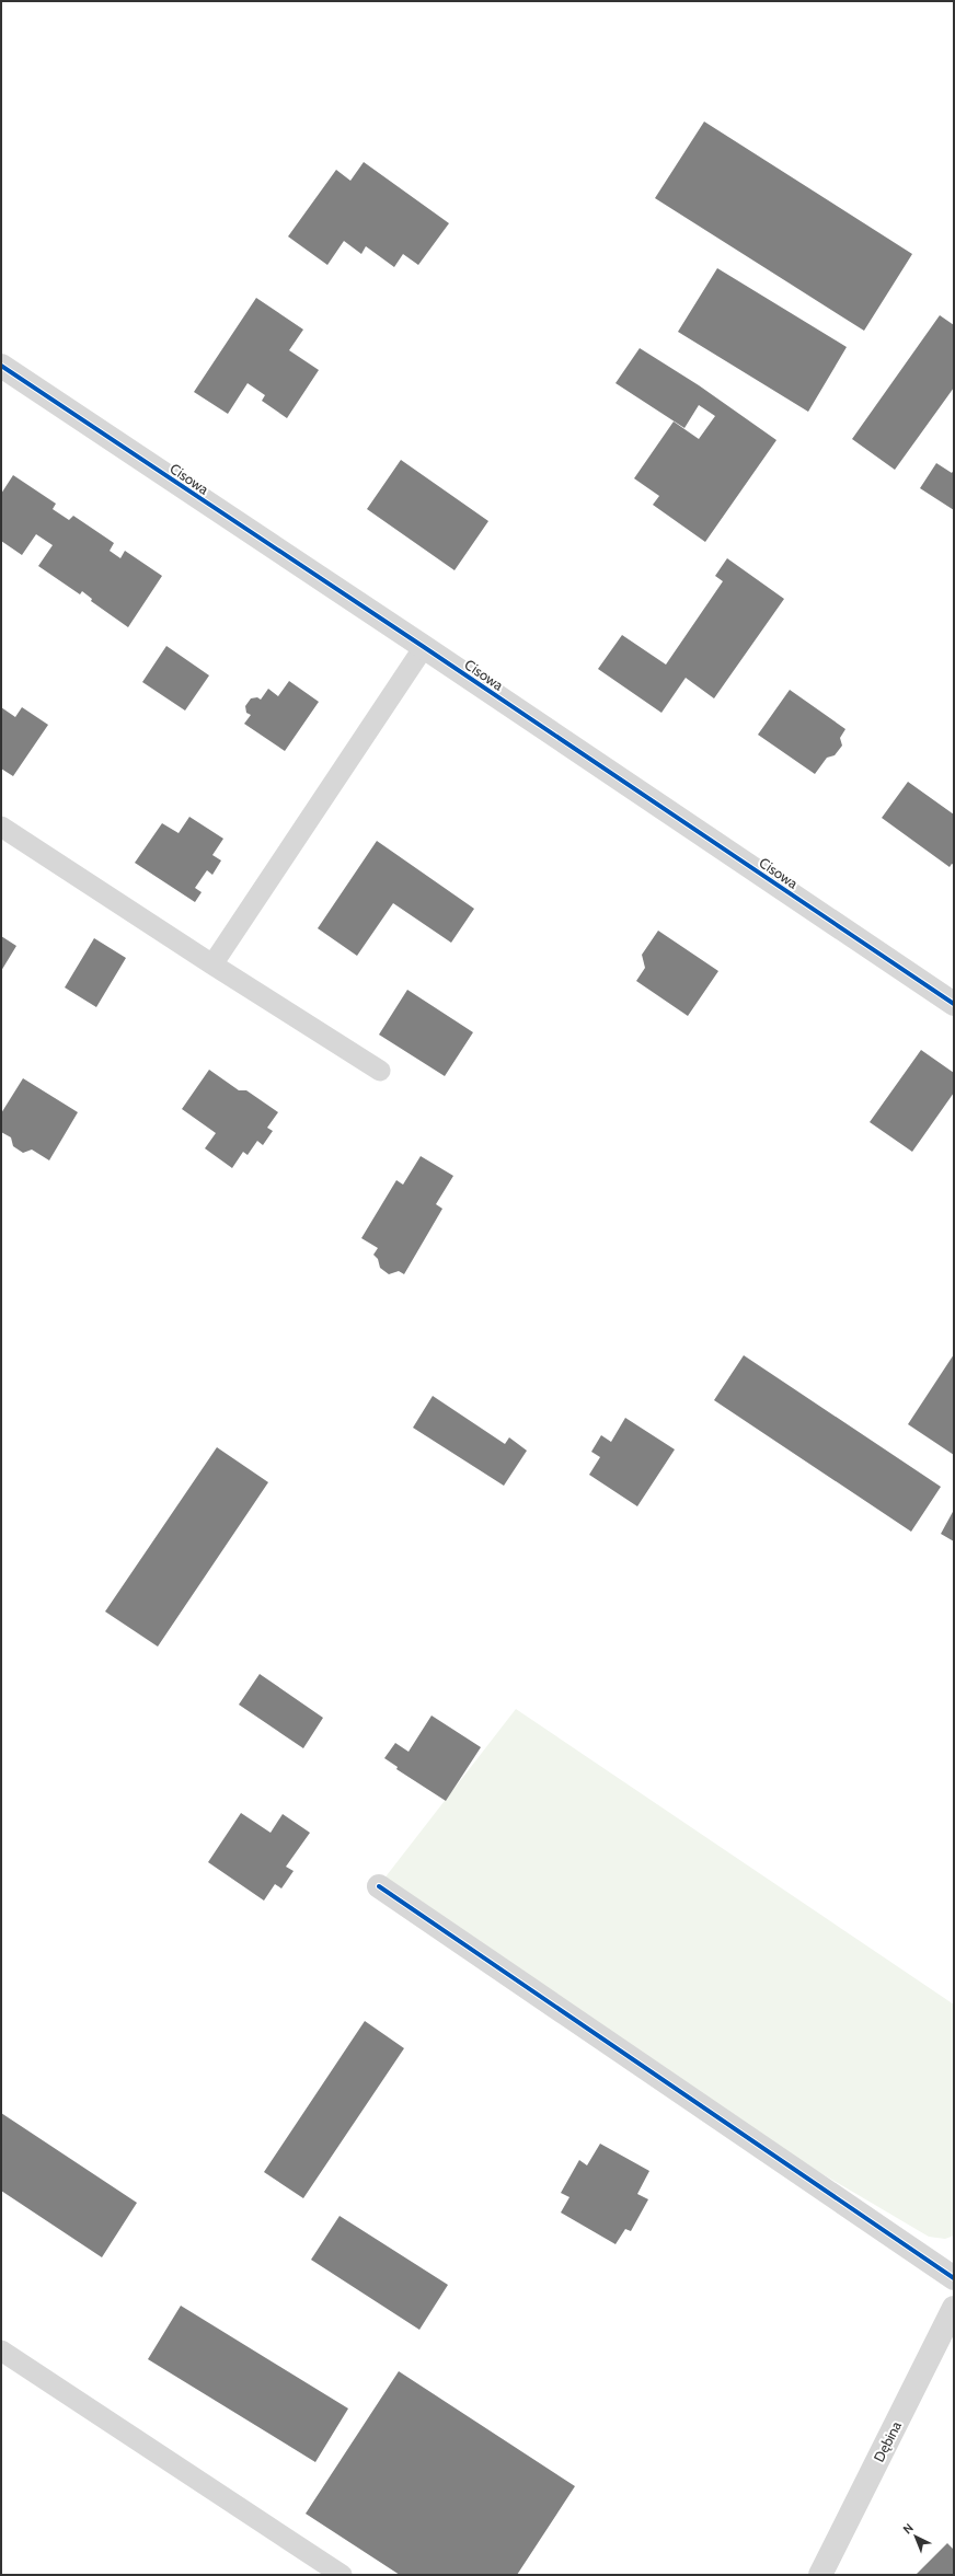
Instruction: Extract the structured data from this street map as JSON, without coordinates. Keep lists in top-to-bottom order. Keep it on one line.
{"streets":{"street":["Cisowa","Dębina"]},"north":"top left"}
